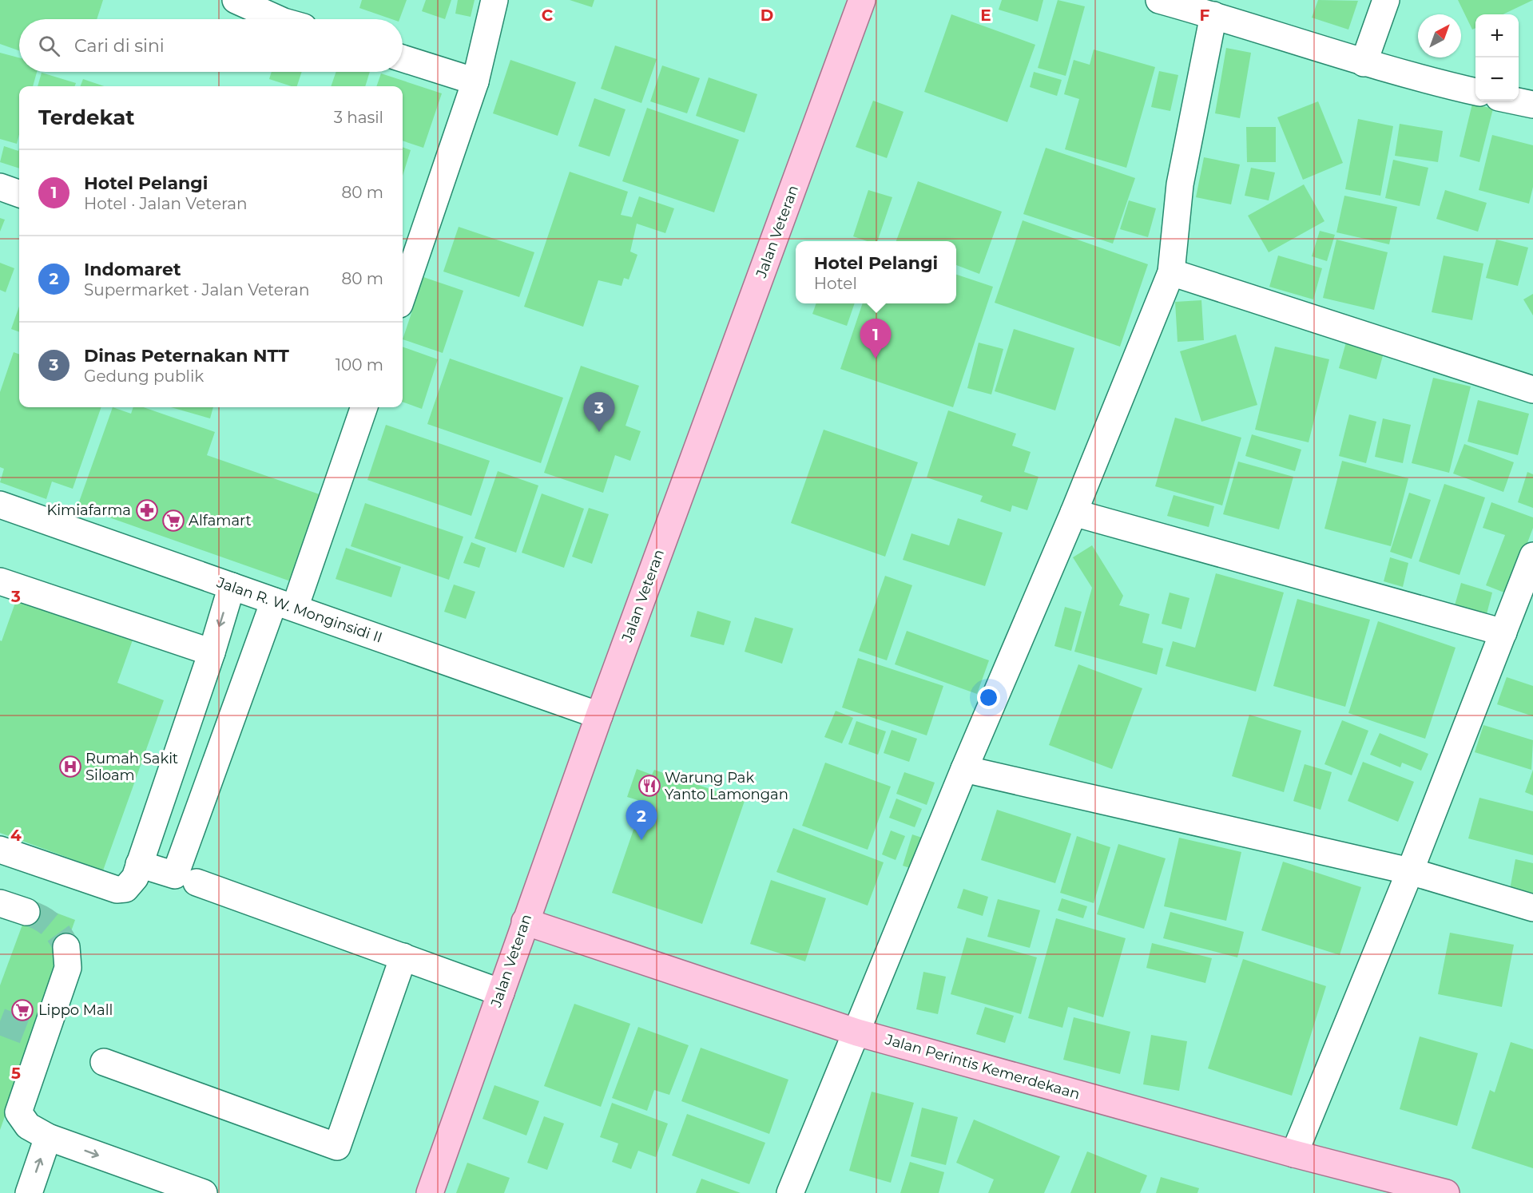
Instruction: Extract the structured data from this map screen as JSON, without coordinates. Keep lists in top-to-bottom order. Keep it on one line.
{"streets":{"main road":["Jalan Veteran","Jalan Perintis Kemerdekaan"],"street":["Jalan R. W. Monginsidi II"]},"crossings":[["Jalan Veteran","Jalan R. W. Monginsidi II"],["Jalan Veteran","Jalan Perintis Kemerdekaan"]],"places":{"pharmacy":["Kimiafarma"],"supermarket":["Alfamart","Lippo Mall"],"hospital":["Rumah Sakit Siloam"],"restaurant":["Warung Pak Yanto Lamongan"]},"north":"top right","page":{"map_buttons":["+","−"],"search":"Cari di sini","heading":["Terdekat","3 hasil"],"list":[{"mark":"1","name":"Hotel Pelangi","note":"Hotel · Jalan Veteran","value":"80 m"},{"mark":"2","name":"Indomaret","note":"Supermarket · Jalan Veteran","value":"80 m"},{"mark":"3","name":"Dinas Peternakan NTT","note":"Gedung publik","value":"100 m"}],"popup":["Hotel Pelangi","Hotel"],"pins":["1","3","2"]},"grid":{"columns":["C","D","E","F"],"rows":["3","4","5"]}}
